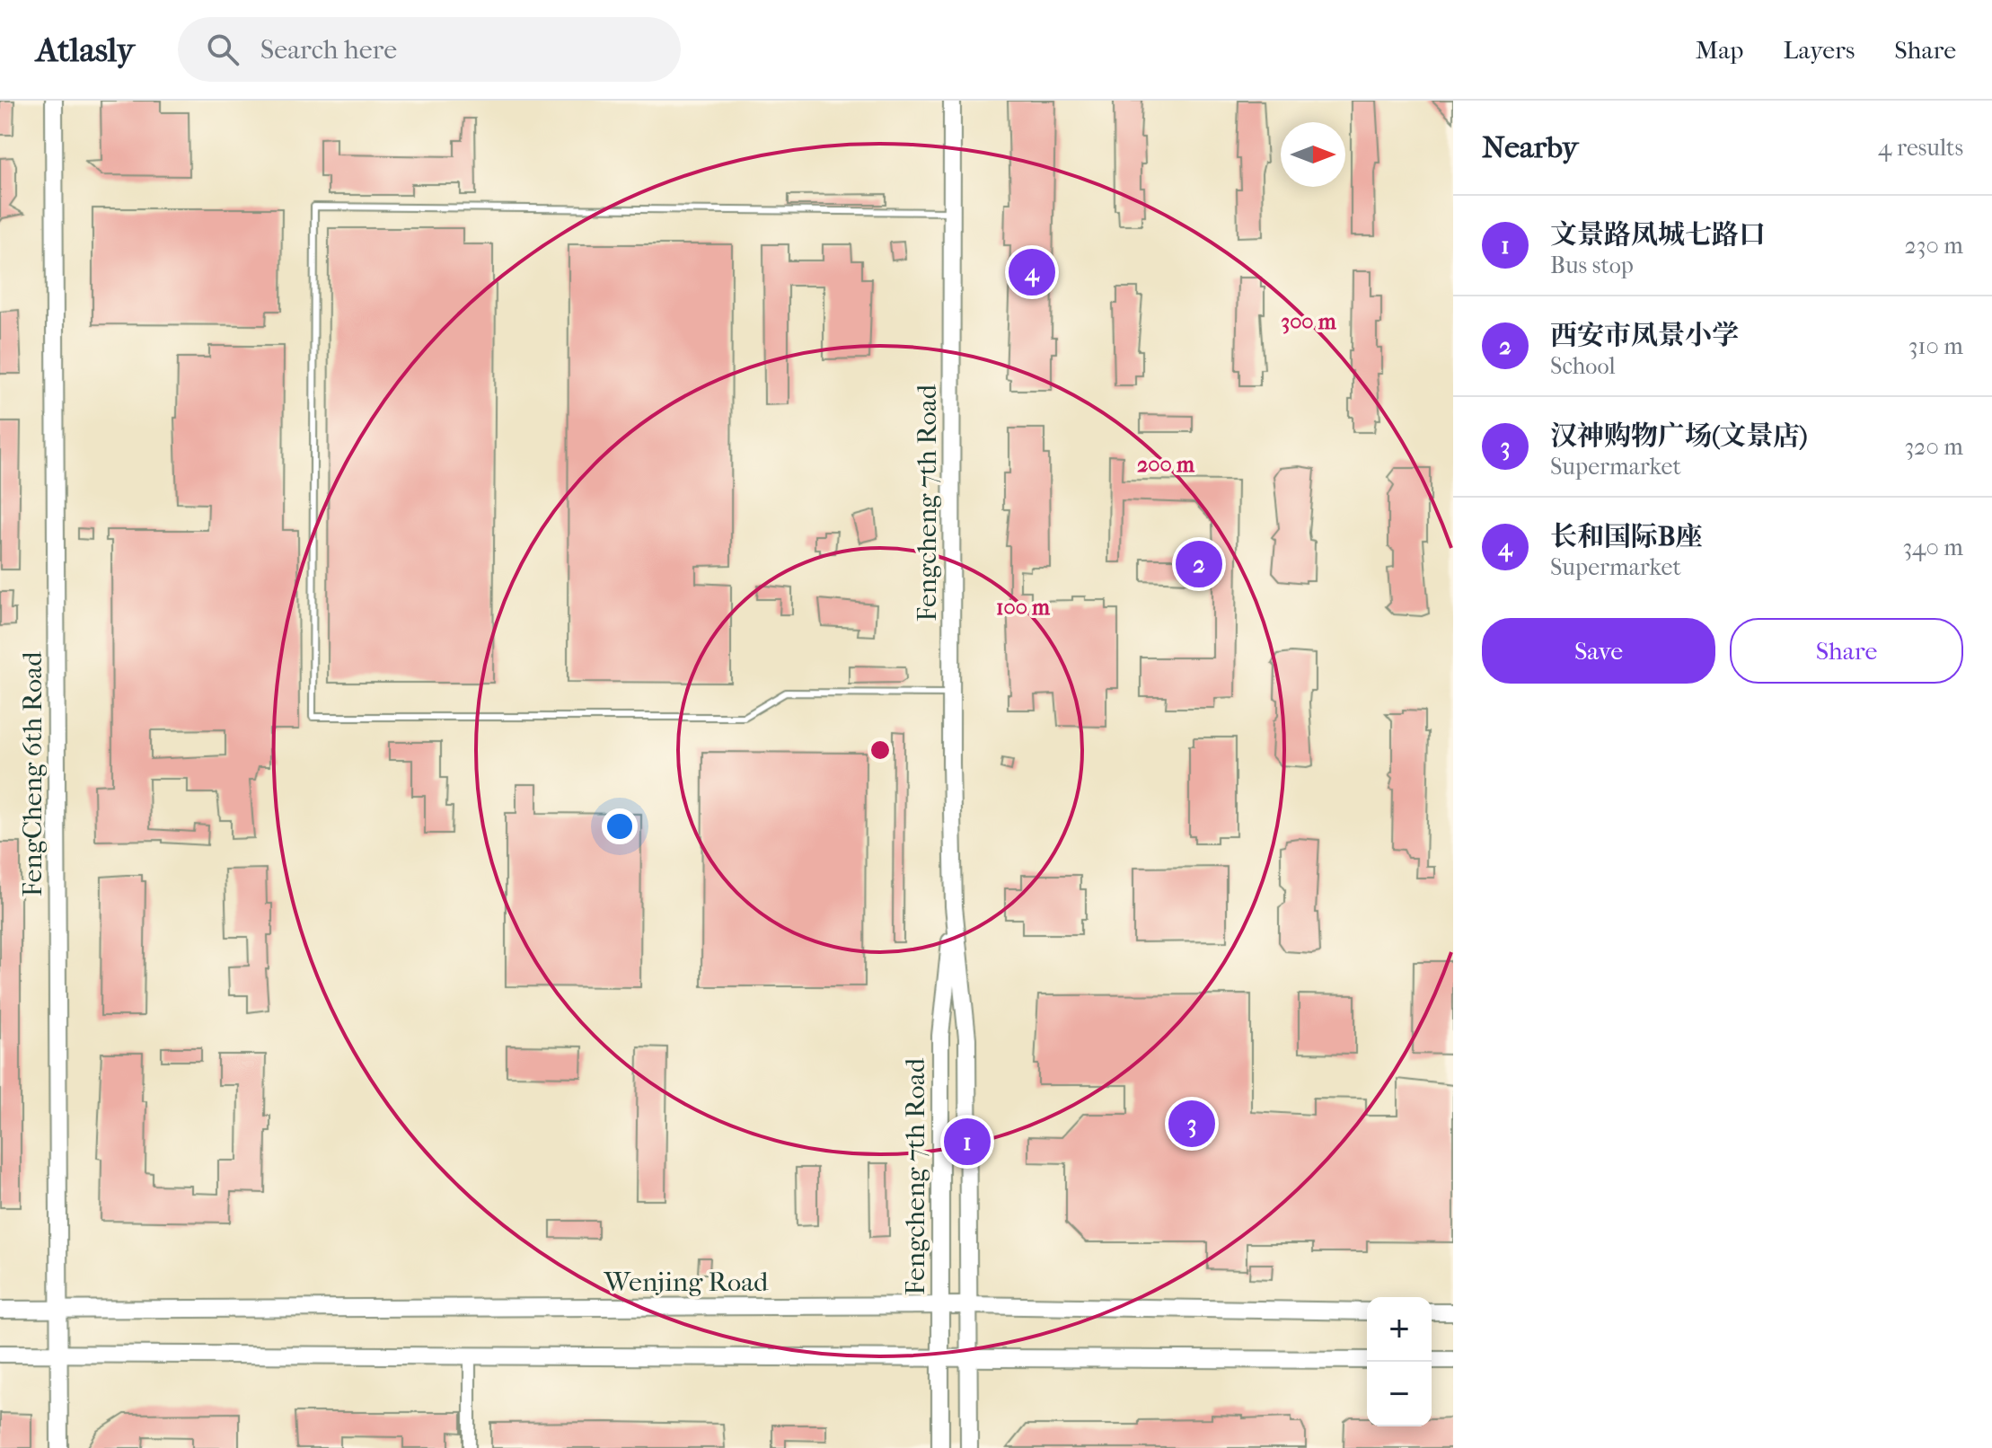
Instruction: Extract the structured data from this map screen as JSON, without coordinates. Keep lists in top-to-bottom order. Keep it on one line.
{"streets":{"street":["Fengcheng 7th Road","FengCheng 6th Road","Wenjing Road"]},"crossings":[["Fengcheng 7th Road","Wenjing Road"],["FengCheng 6th Road","Wenjing Road"]],"north":"right","page":{"header":"Atlasly","search":"Search here","nav":["Map","Layers","Share"],"heading":["Nearby","4 results"],"list":[{"mark":"1","name":"文景路凤城七路口","note":"Bus stop","value":"230 m"},{"mark":"2","name":"西安市凤景小学","note":"School","value":"310 m"},{"mark":"3","name":"汉神购物广场(文景店)","note":"Supermarket","value":"320 m"},{"mark":"4","name":"长和国际B座","note":"Supermarket","value":"340 m"}],"pins":["4","2","3","1"],"buttons":["Save","Share"],"map_buttons":["+","−"]},"rings":["300 m","200 m","100 m"]}
